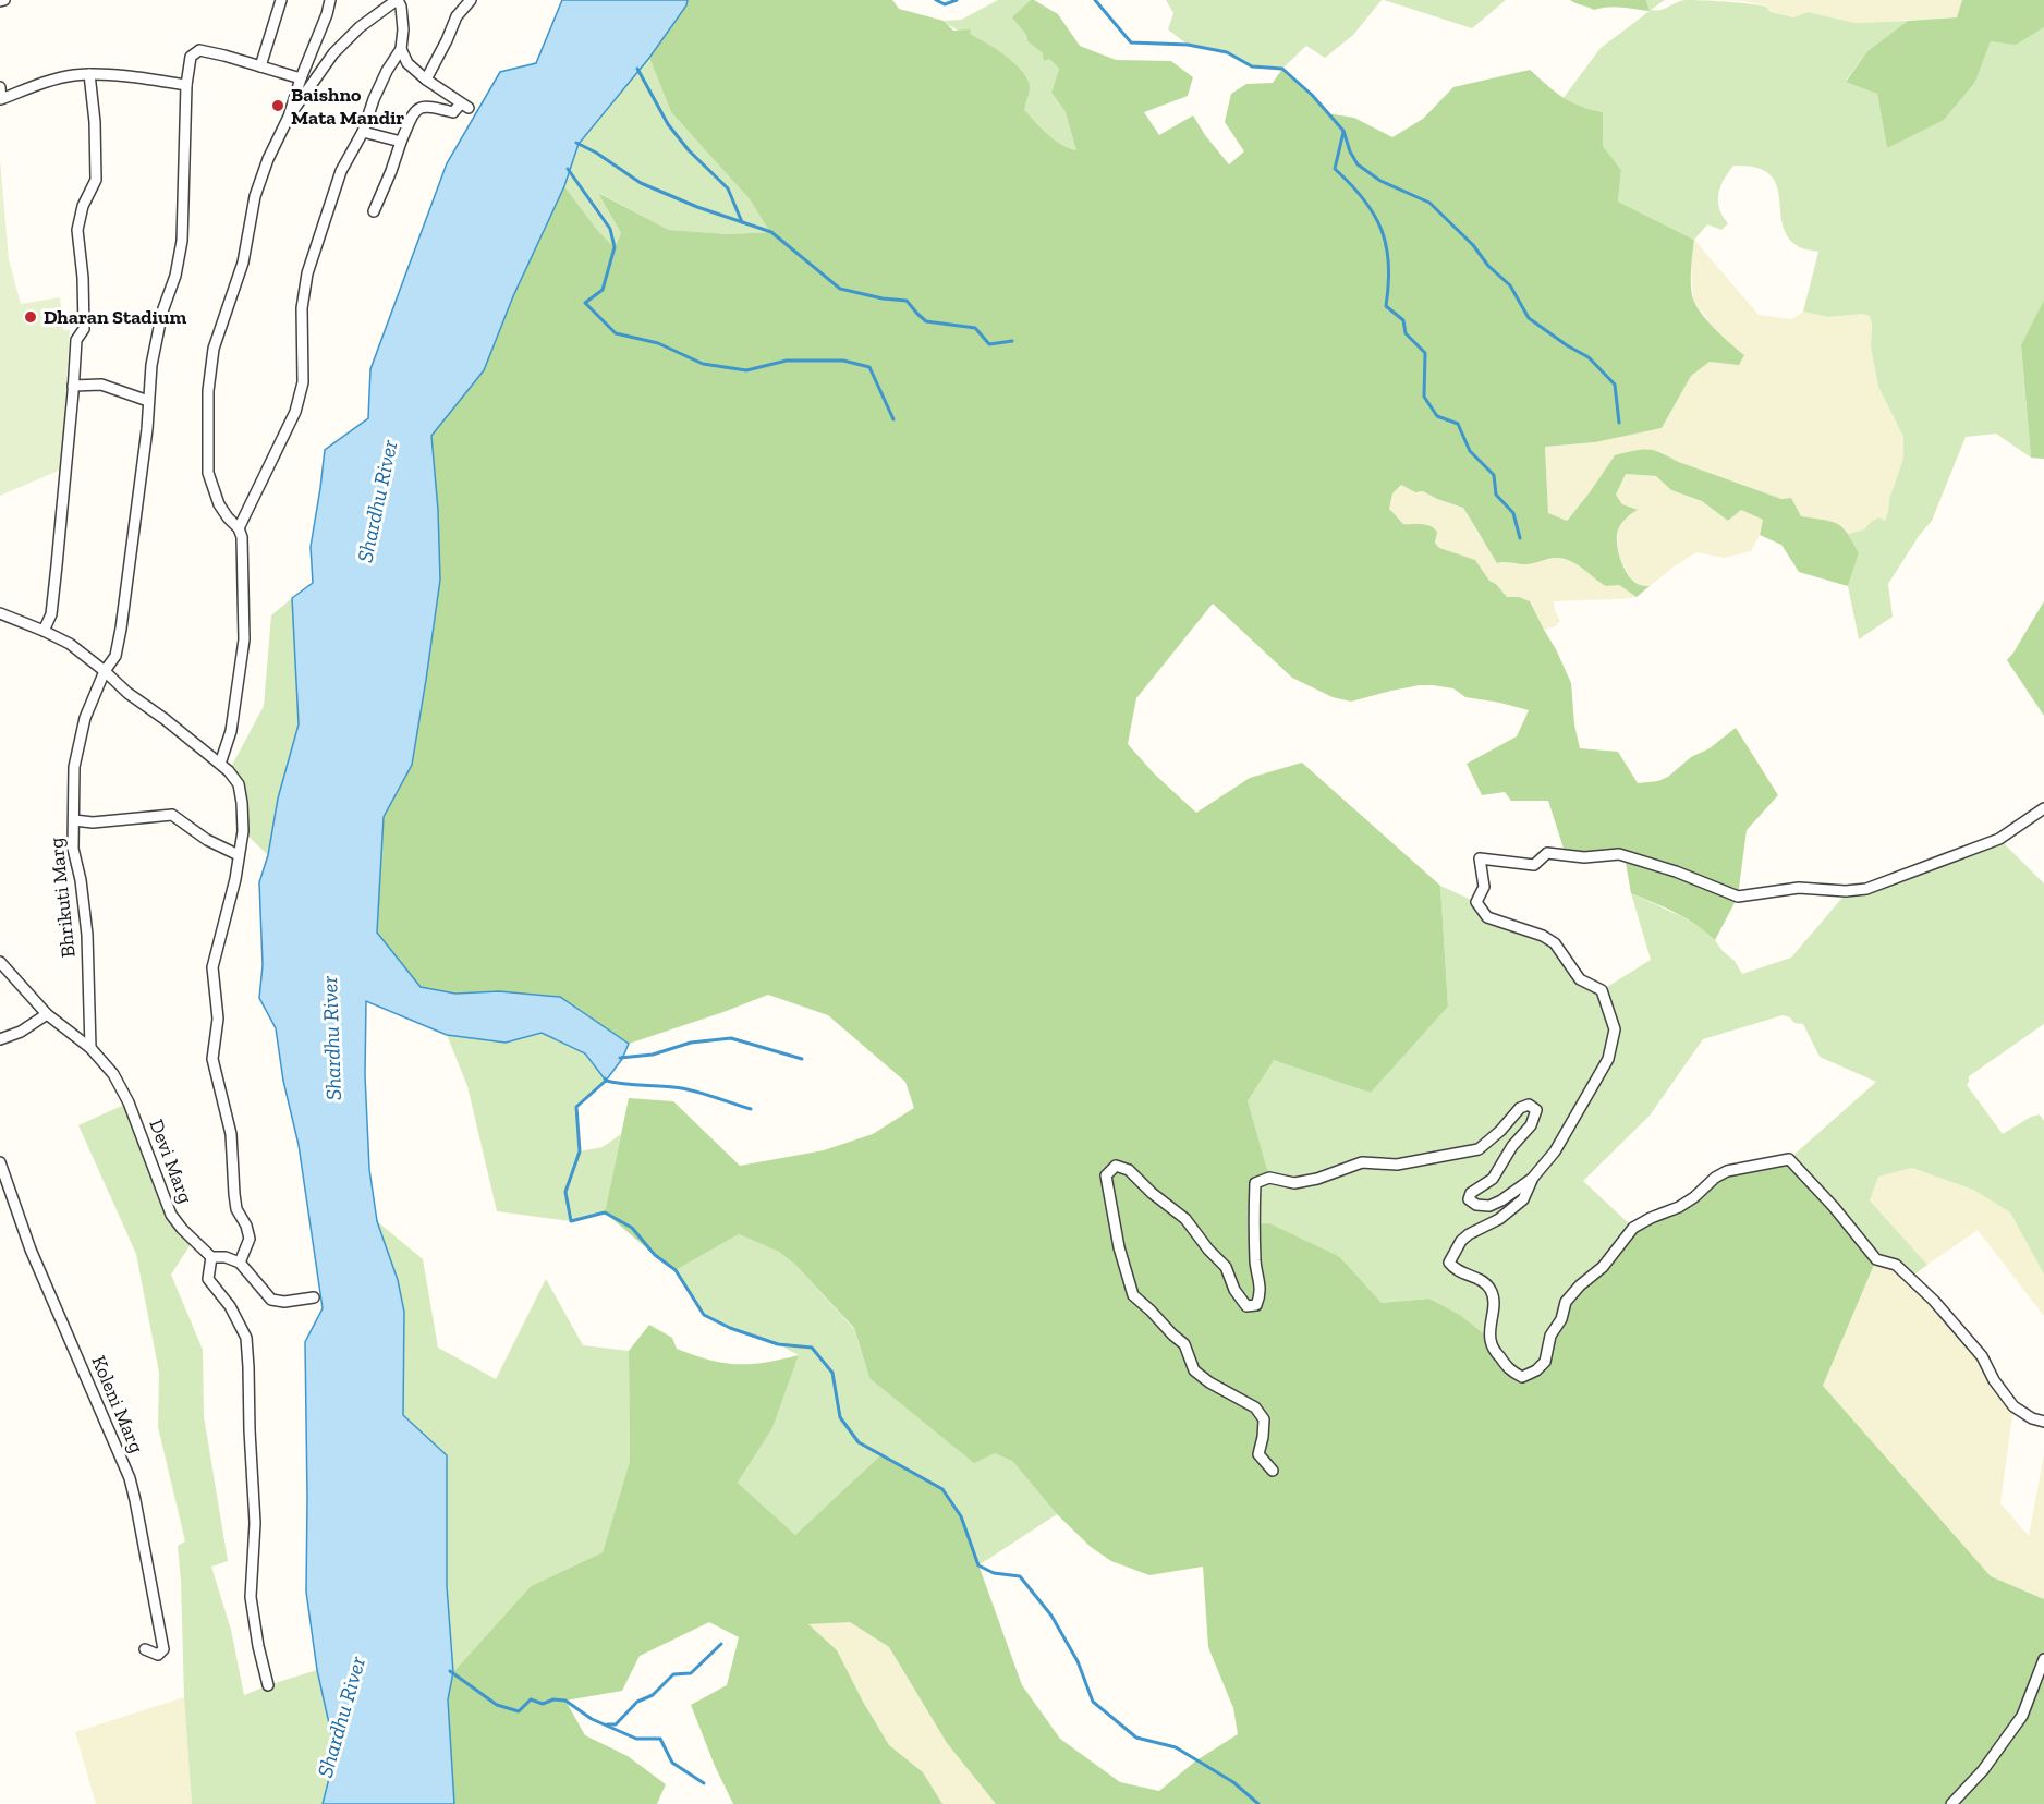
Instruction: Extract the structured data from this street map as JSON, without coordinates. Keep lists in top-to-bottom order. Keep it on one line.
{"streets":{"street":["Bhrikuti Marg","Devi Marg","Koleni Marg"]},"crossings":[["Bhrikuti Marg","Devi Marg"]],"water":["Shardhu River"],"places":["Baishno Mata Mandir","Dharan Stadium"]}
